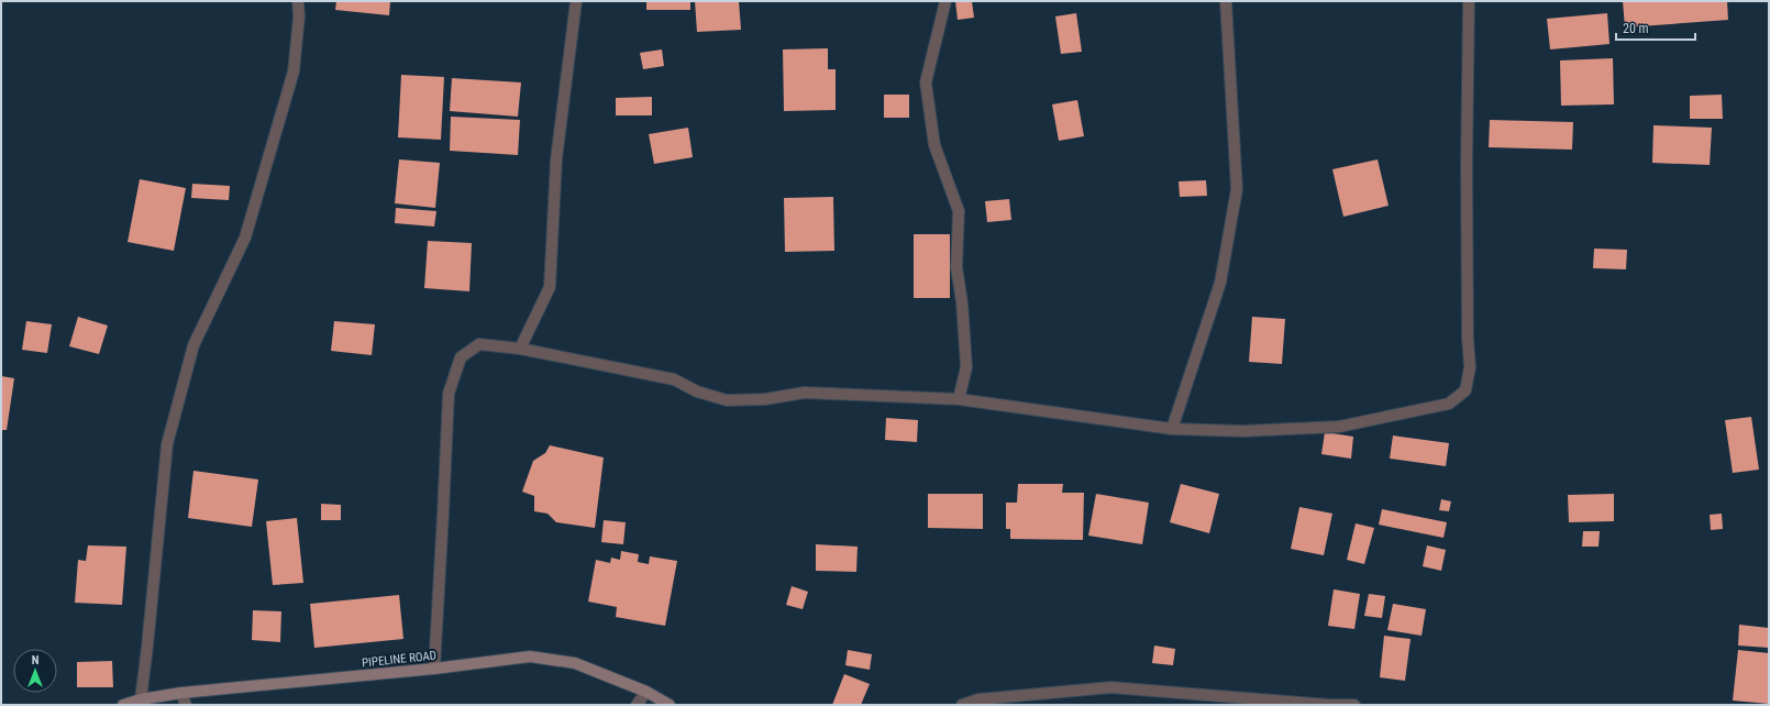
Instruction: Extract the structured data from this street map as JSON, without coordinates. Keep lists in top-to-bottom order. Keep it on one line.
{"streets":{"street":["PIPELINE ROAD"]},"scale_bar":"20 m","north":"top"}
